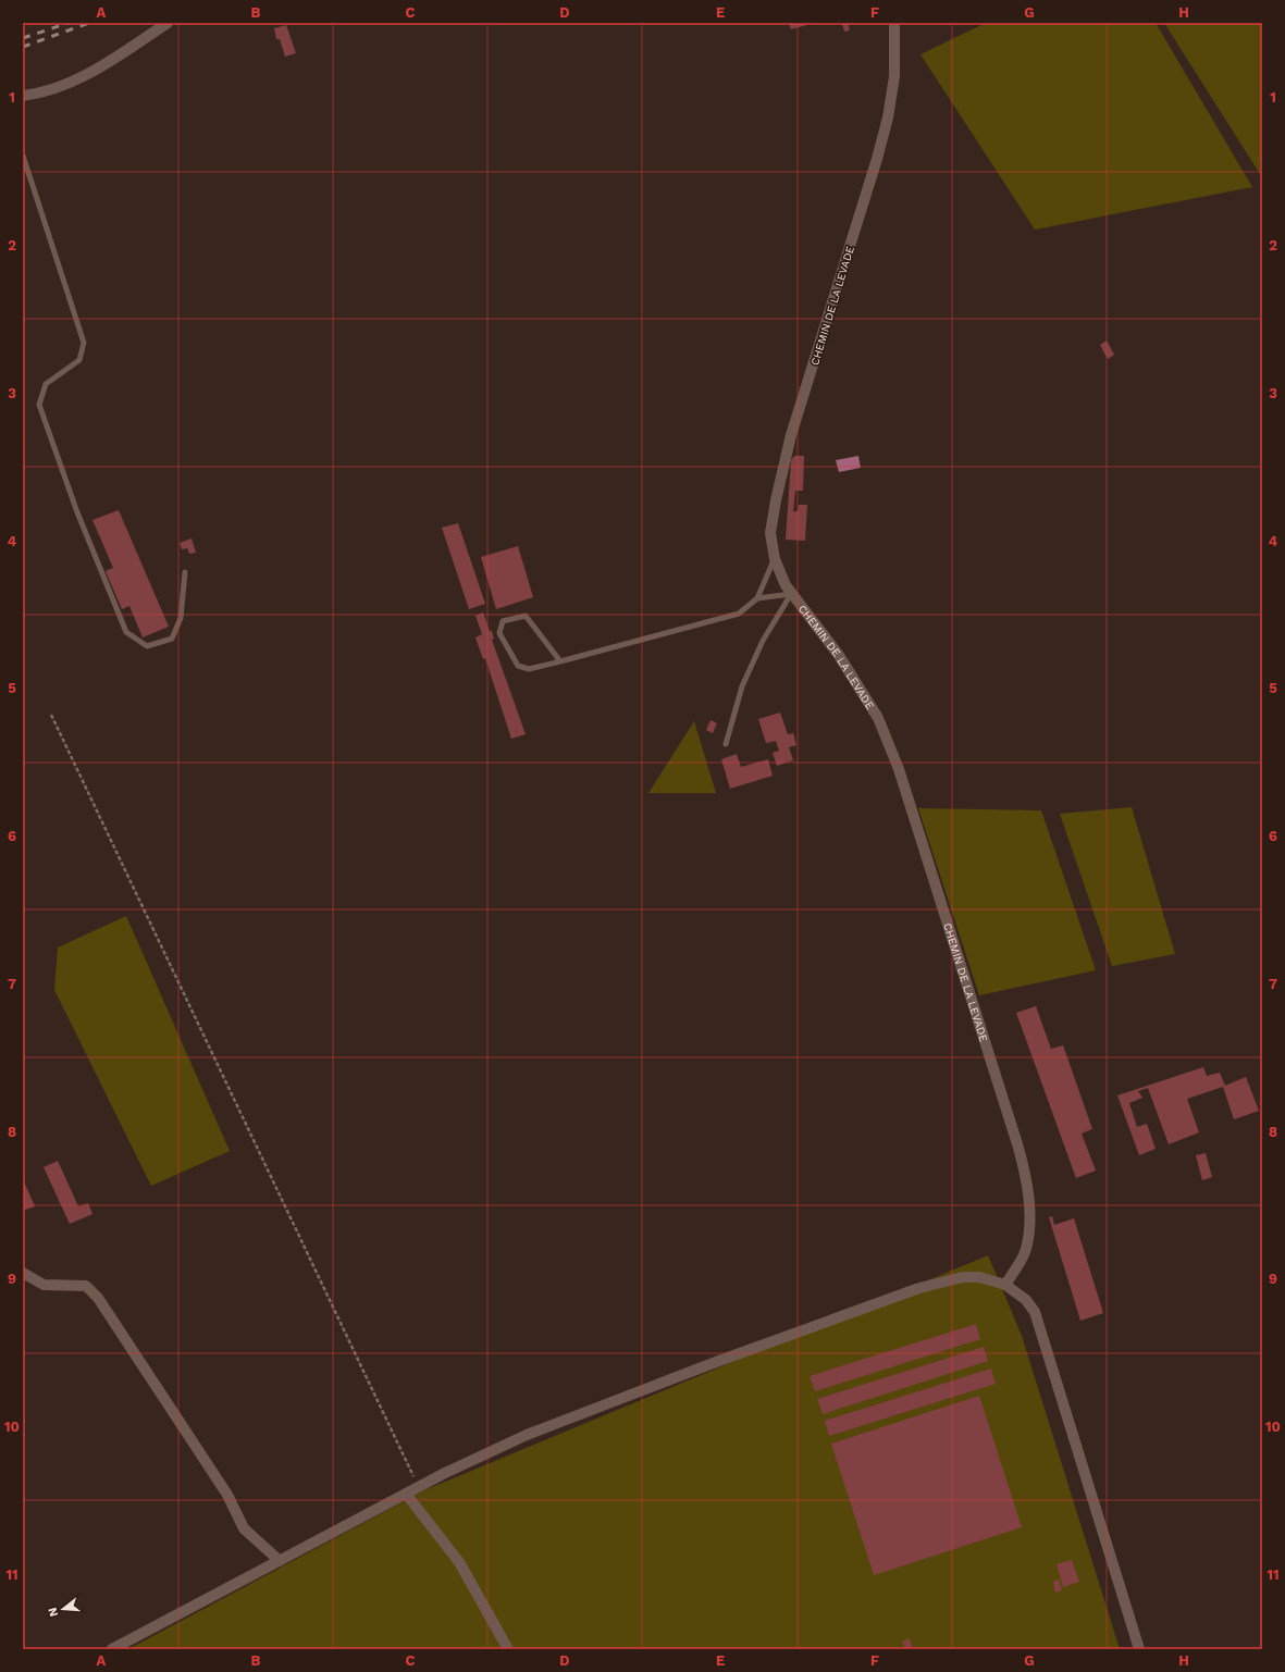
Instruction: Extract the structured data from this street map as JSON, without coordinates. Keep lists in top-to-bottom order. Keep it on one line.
{"streets":{"street":["CHEMIN DE LA LEVADE"]},"north":"left","grid":{"columns":["A","B","C","D","E","F","G","H"],"rows":["1","2","3","4","5","6","7","8","9","10","11"]}}
